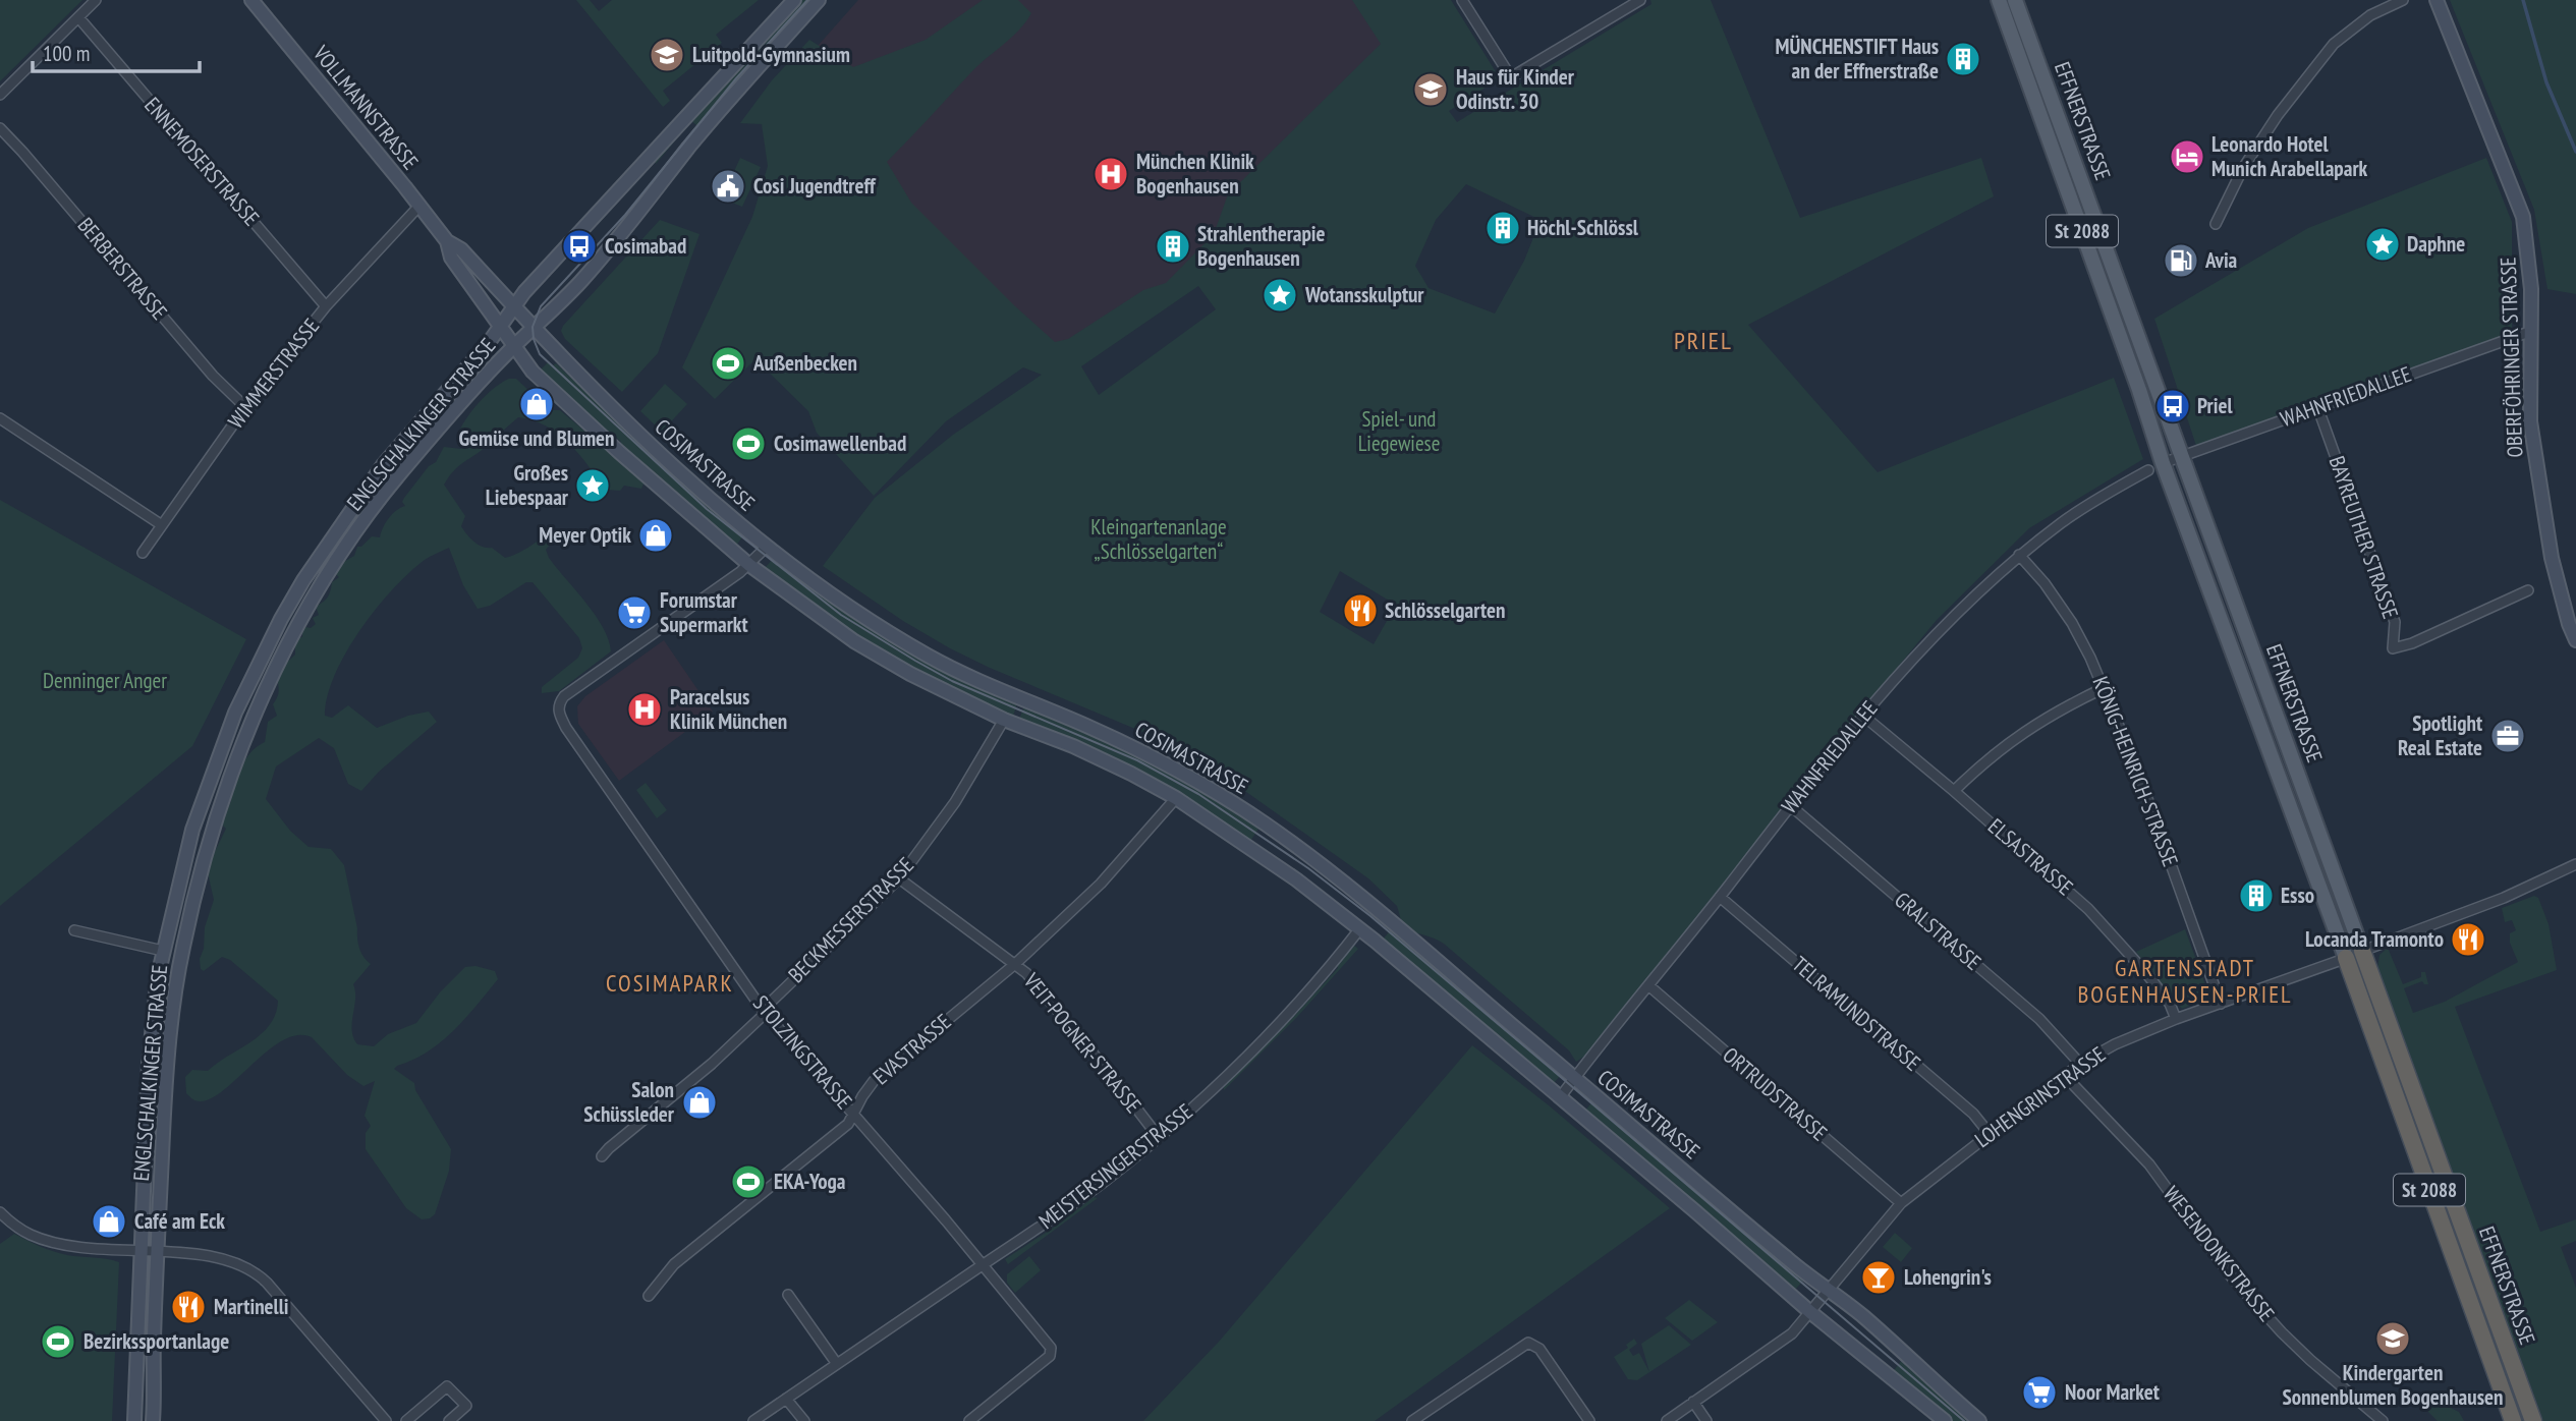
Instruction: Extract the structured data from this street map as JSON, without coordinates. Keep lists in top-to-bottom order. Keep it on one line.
{"streets":{"highway":["EFFNERSTRASSE","St 2088"],"main road":["VOLLMANNSTRASSE","OBERFÖHRINGER STRASSE","ENGLSCHALKINGER STRASSE","COSIMASTRASSE"],"street":["ENNEMOSERSTRASSE","BERBERSTRASSE","WIMMERSTRASSE","WAHNFRIEDALLEE","BAYREUTHER STRASSE","KÖNIG-HEINRICH-STRASSE","ELSASTRASSE","BECKMESSERSTRASSE","GRALSTRASSE","TELRAMUNDSTRASSE","VEIT-POGNER-STRASSE","EVASTRASSE","STOLZINGSTRASSE","ORTRUDSTRASSE","LOHENGRINSTRASSE","MEISTERSINGERSTRASSE","WESENDONKSTRASSE"]},"crossings":[["VOLLMANNSTRASSE","WIMMERSTRASSE"],["VOLLMANNSTRASSE","ENGLSCHALKINGER STRASSE"],["VOLLMANNSTRASSE","COSIMASTRASSE"],["EFFNERSTRASSE","WAHNFRIEDALLEE"],["EFFNERSTRASSE","LOHENGRINSTRASSE"],["ENNEMOSERSTRASSE","WIMMERSTRASSE"],["BERBERSTRASSE","WIMMERSTRASSE"],["OBERFÖHRINGER STRASSE","WAHNFRIEDALLEE"],["WAHNFRIEDALLEE","COSIMASTRASSE"],["WAHNFRIEDALLEE","BAYREUTHER STRASSE"],["WAHNFRIEDALLEE","KÖNIG-HEINRICH-STRASSE"],["WAHNFRIEDALLEE","ELSASTRASSE"],["WAHNFRIEDALLEE","GRALSTRASSE"],["WAHNFRIEDALLEE","TELRAMUNDSTRASSE"],["WAHNFRIEDALLEE","ORTRUDSTRASSE"],["ENGLSCHALKINGER STRASSE","COSIMASTRASSE"],["COSIMASTRASSE","BECKMESSERSTRASSE"],["COSIMASTRASSE","EVASTRASSE"],["COSIMASTRASSE","STOLZINGSTRASSE"],["COSIMASTRASSE","LOHENGRINSTRASSE"],["COSIMASTRASSE","MEISTERSINGERSTRASSE"],["KÖNIG-HEINRICH-STRASSE","LOHENGRINSTRASSE"],["ELSASTRASSE","LOHENGRINSTRASSE"],["BECKMESSERSTRASSE","VEIT-POGNER-STRASSE"],["BECKMESSERSTRASSE","STOLZINGSTRASSE"],["GRALSTRASSE","LOHENGRINSTRASSE"],["TELRAMUNDSTRASSE","LOHENGRINSTRASSE"],["VEIT-POGNER-STRASSE","EVASTRASSE"],["VEIT-POGNER-STRASSE","MEISTERSINGERSTRASSE"],["EVASTRASSE","STOLZINGSTRASSE"],["STOLZINGSTRASSE","MEISTERSINGERSTRASSE"],["ORTRUDSTRASSE","LOHENGRINSTRASSE"],["LOHENGRINSTRASSE","WESENDONKSTRASSE"]],"districts":["PRIEL","GARTENSTADT BOGENHAUSEN-PRIEL","COSIMAPARK"],"parks":["Spiel- und Liegewiese","Kleingartenanlage „Schlösselgarten“","Denninger Anger"],"places":{"school or university":["Luitpold-Gymnasium","Haus für Kinder Odinstr. 30","Kindergarten Sonnenblumen Bogenhausen"],"building":["MÜNCHENSTIFT Haus an der Effnerstraße","Höchl-Schlössl","Strahlentherapie Bogenhausen","Esso"],"hotel":["Leonardo Hotel Munich Arabellapark"],"hospital":["München Klinik Bogenhausen","Paracelsus Klinik München"],"public building":["Cosi Jugendtreff"],"place":["Daphne","Wotansskulptur","Großes Liebespaar"],"bus stop":["Cosimabad","Priel"],"fuel station":["Avia"],"sports":["Außenbecken","Cosimawellenbad","EKA-Yoga","Bezirkssportanlage"],"shop":["Gemüse und Blumen","Meyer Optik","Salon Schüssleder","Café am Eck"],"restaurant":["Schlösselgarten","Locanda Tramonto","Martinelli"],"supermarket":["Forumstar Supermarkt","Noor Market"],"office":["Spotlight Real Estate"],"bar":["Lohengrin's"]},"scale_bar":"100 m"}
